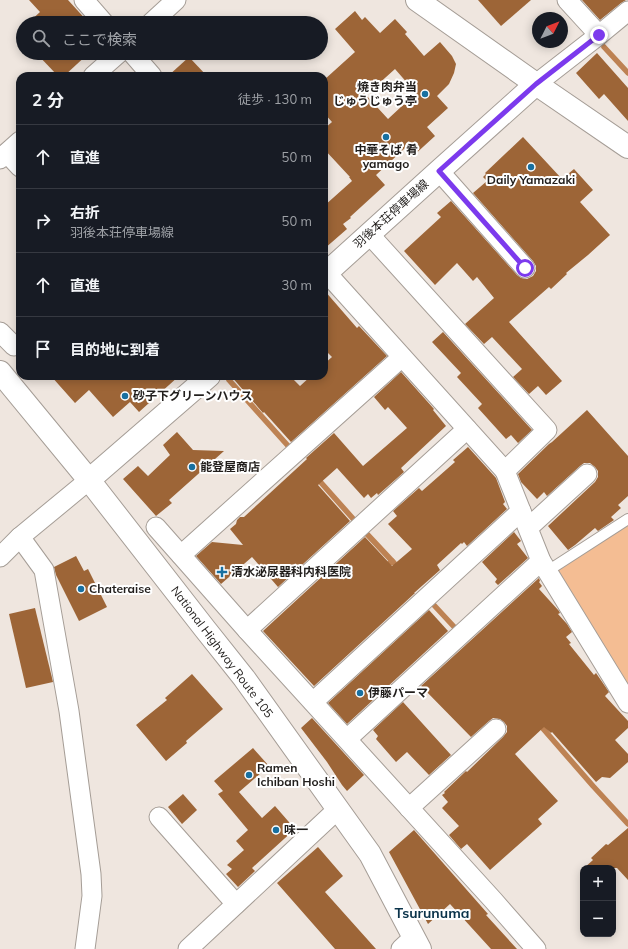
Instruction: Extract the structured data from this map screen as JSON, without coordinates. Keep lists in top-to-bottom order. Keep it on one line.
{"streets":{"main road":["羽後本荘停車場線","National Highway Route 105"]},"districts":["Tsurunuma"],"places":{"other":["焼き肉弁当 じゅうじゅう亭","中華そば 肴 yamago","Daily Yamazaki","砂子下グリーンハウス","能登屋商店","Chateraise","伊藤パーマ","Ramen Ichiban Hoshi","味一"],"health":["清水泌尿器科内科医院"]},"north":"top right","page":{"search":"ここで検索","heading":["2 分","徒歩 · 130 m"],"list":[["直進","50 m"],["右折","羽後本荘停車場線","50 m"],["直進","30 m"],"目的地に到着"],"map_buttons":["+","−"]}}
